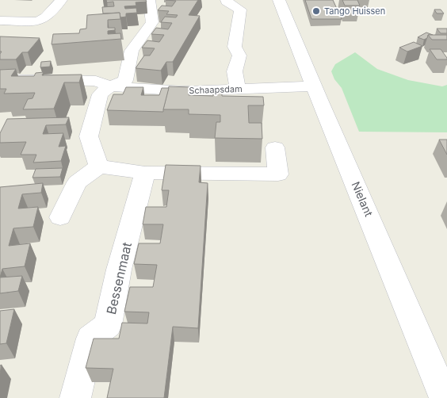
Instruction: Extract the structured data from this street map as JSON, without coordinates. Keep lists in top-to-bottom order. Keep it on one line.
{"streets":{"street":["Schaapsdam","Nielant","Bessenmaat"]},"crossings":[["Schaapsdam","Nielant"]],"places":["Tango Huissen"]}
